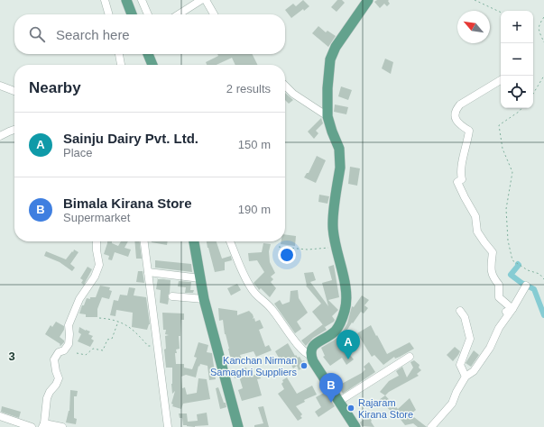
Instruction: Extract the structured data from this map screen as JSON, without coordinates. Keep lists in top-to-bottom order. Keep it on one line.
{"places":["Kanchan Nirman Samaghri Suppliers","Rajaram Kirana Store"],"north":"top left","page":{"map_buttons":["+","−"],"search":"Search here","heading":["Nearby","2 results"],"list":[{"mark":"A","name":"Sainju Dairy Pvt. Ltd.","note":"Place","value":"150 m"},{"mark":"B","name":"Bimala Kirana Store","note":"Supermarket","value":"190 m"}],"pins":["A","B"]},"grid":{"rows":["3"]}}
